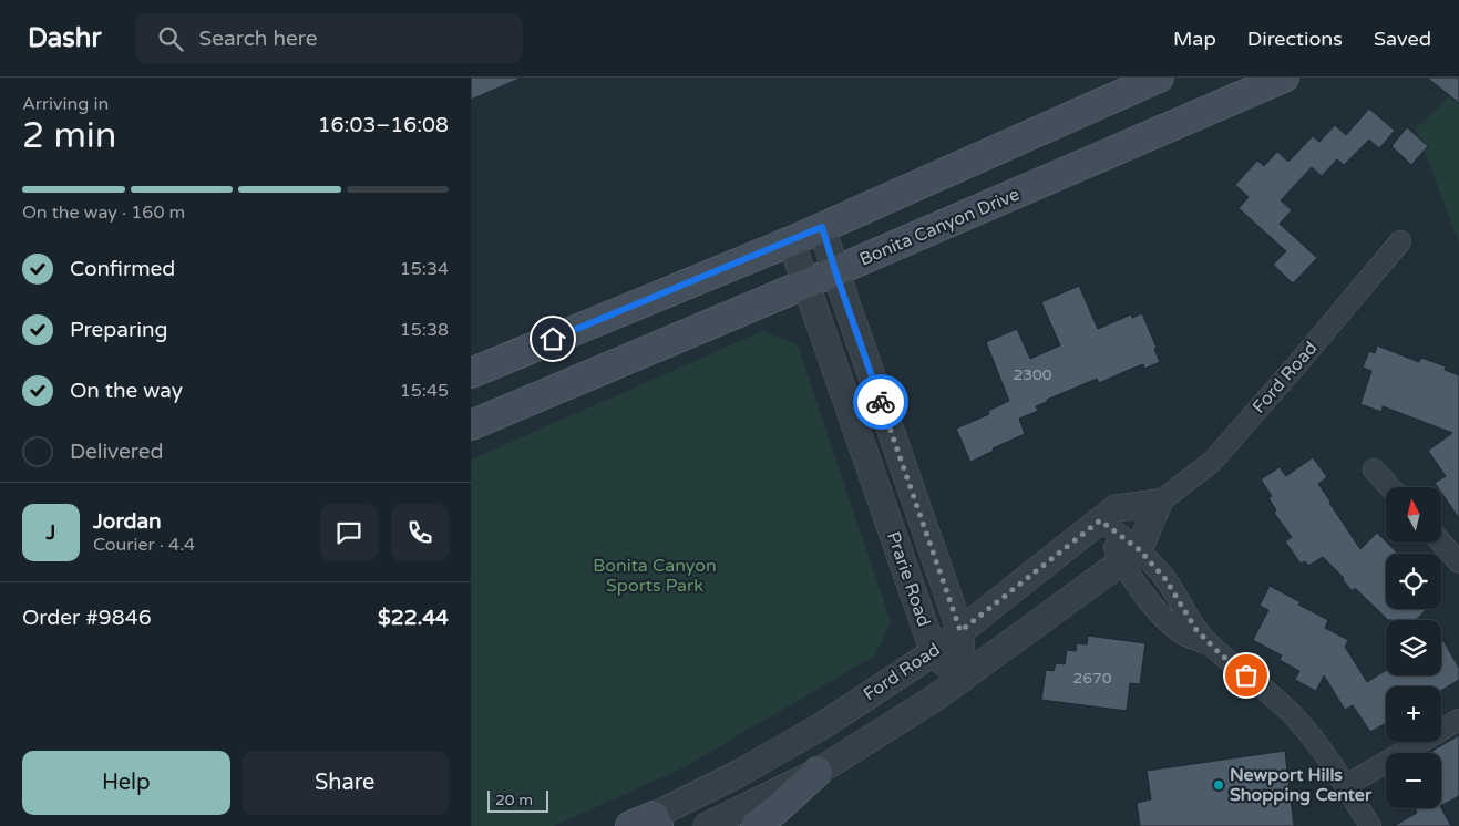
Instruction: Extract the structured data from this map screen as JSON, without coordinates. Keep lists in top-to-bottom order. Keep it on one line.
{"streets":{"main road":["Bonita Canyon Drive"],"street":["Ford Road","Prarie Road"]},"crossings":[["Bonita Canyon Drive","Prarie Road"],["Ford Road","Prarie Road"]],"parks":["Bonita Canyon Sports Park"],"places":["Newport Hills Shopping Center"],"house_numbers":["2300","2670"],"scale_bar":"20 m","north":"top","page":{"header":"Dashr","search":"Search here","nav":["Map","Directions","Saved"],"heading":["2 min","Arriving in","16:03–16:08"],"panel":["Jordan","Courier · 4.4","Order #9846","$22.44"],"bar":"On the way · 160 m","list":[["Confirmed","15:34"],["Preparing","15:38"],["On the way","15:45"],"Delivered"],"map_buttons":["+","−"],"round":"J","buttons":["Help","Share"],"scale":"20 m"}}
